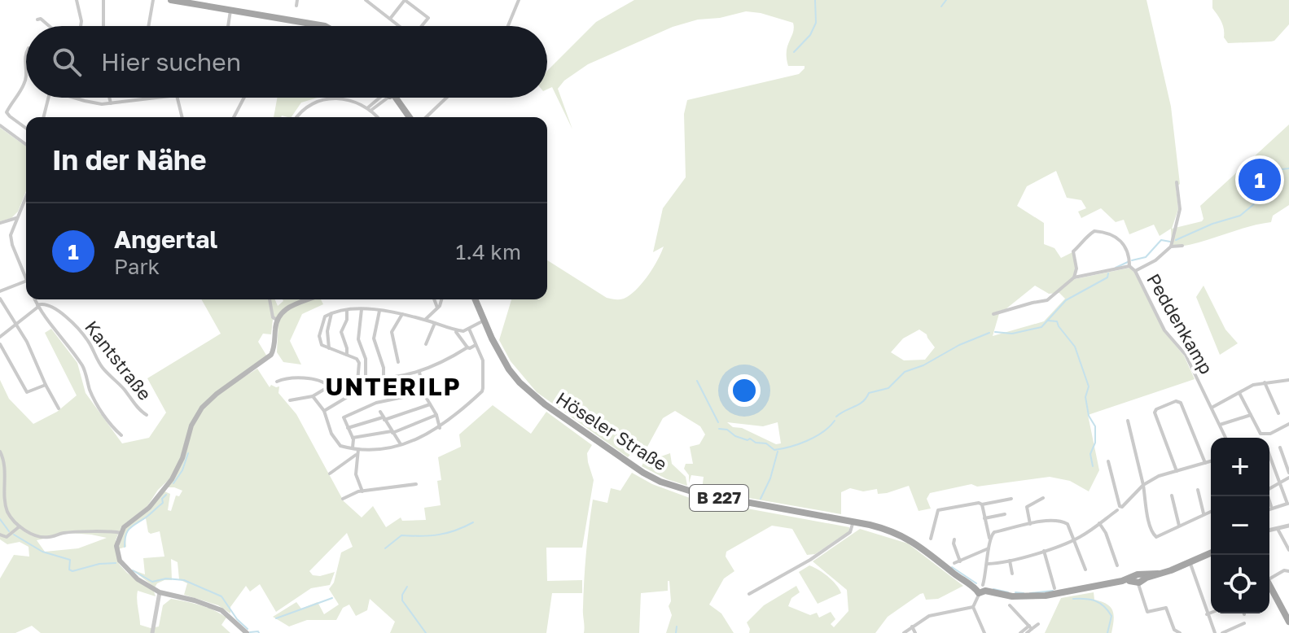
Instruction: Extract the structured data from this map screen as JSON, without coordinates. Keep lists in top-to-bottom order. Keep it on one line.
{"streets":{"main road":["Höseler Straße","B 227"],"street":["Peddenkamp","Kantstraße"]},"crossings":[["Höseler Straße","B 227"]],"districts":["UNTERILP"],"page":{"search":"Hier suchen","heading":"In der Nähe","pins":"1","list":[{"mark":"1","name":"Angertal","note":"Park","value":"1.4 km"}],"map_buttons":["+","−"]}}
